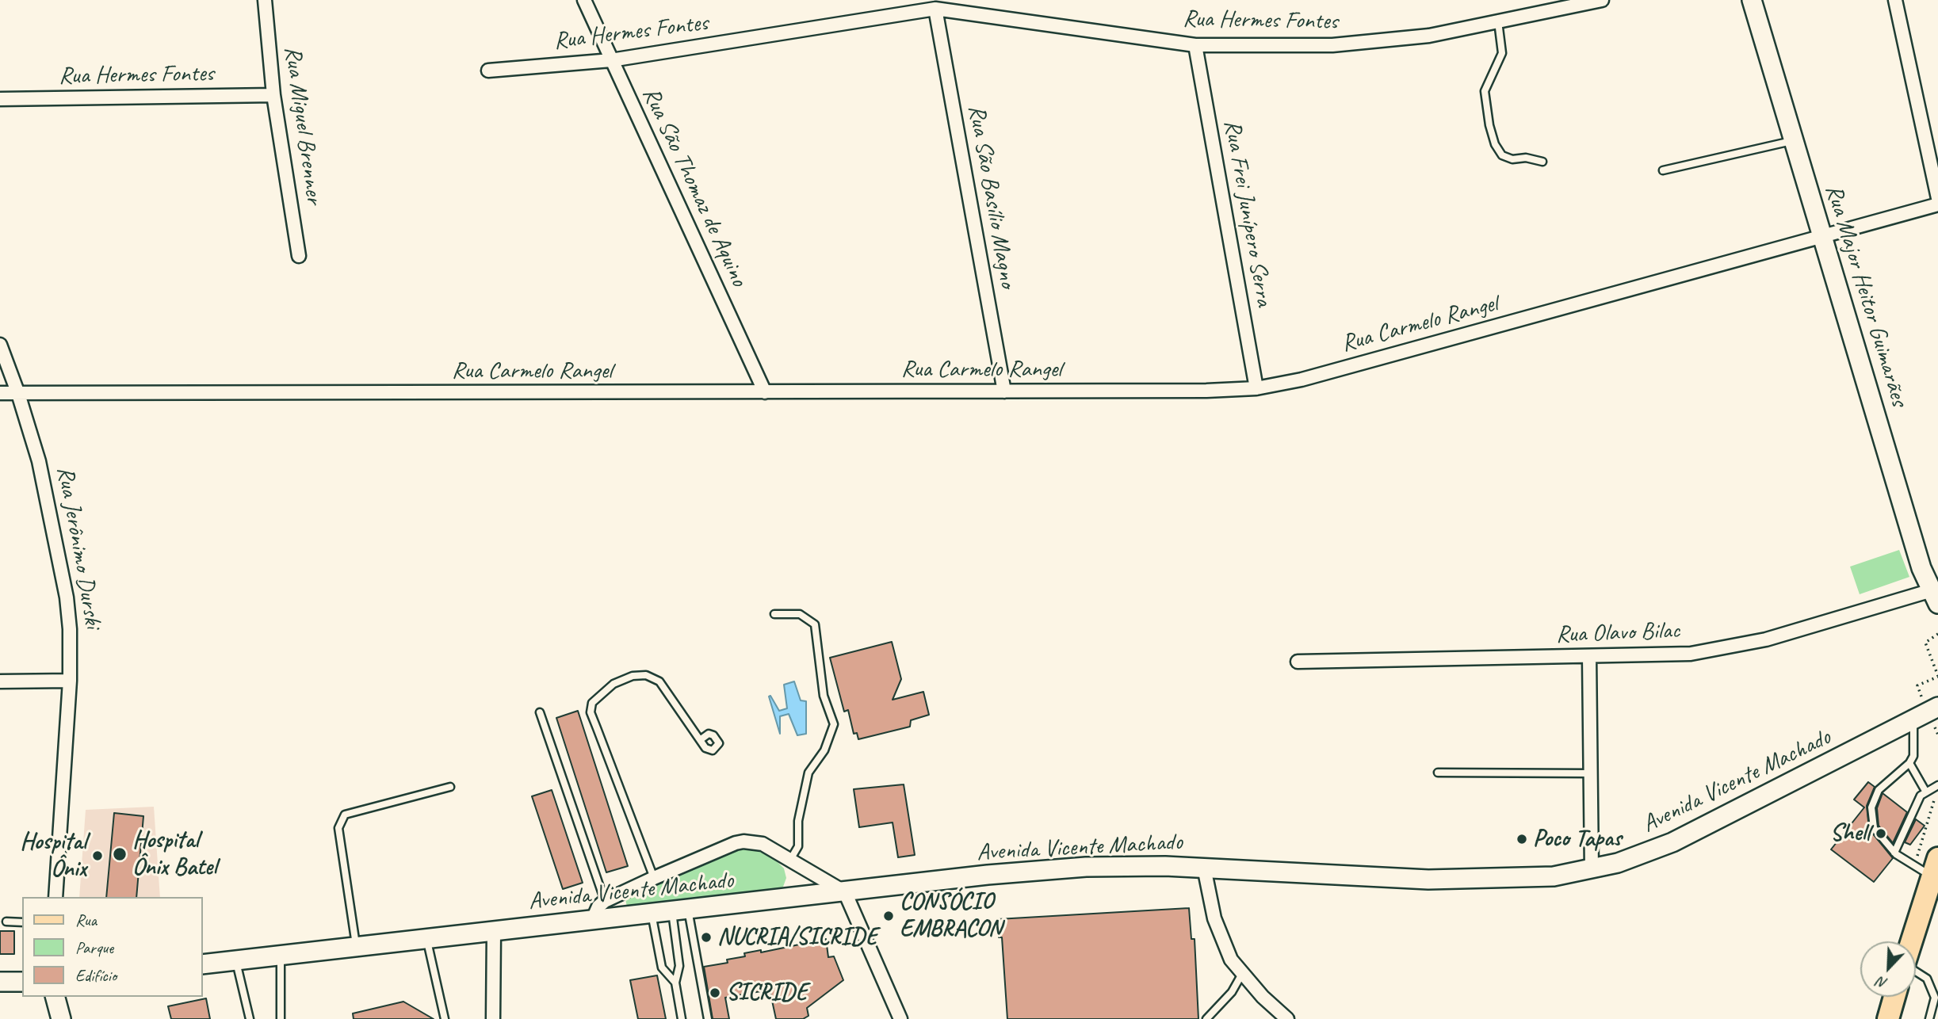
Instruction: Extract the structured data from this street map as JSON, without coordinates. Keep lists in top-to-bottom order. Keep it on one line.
{"streets":{"street":["Rua Hermes Fontes","Rua Miguel Brenner","Rua São Thomaz de Aquino","Rua São Basílio Magno","Rua Frei Junípero Serra","Rua Major Heitor Guimarães","Rua Carmelo Rangel","Rua Jerônimo Durski","Rua Olavo Bilac","Avenida Vicente Machado"]},"crossings":[["Rua Hermes Fontes","Rua Miguel Brenner"],["Rua Hermes Fontes","Rua São Thomaz de Aquino"],["Rua Hermes Fontes","Rua São Basílio Magno"],["Rua Hermes Fontes","Rua Frei Junípero Serra"],["Rua São Thomaz de Aquino","Rua Carmelo Rangel"],["Rua São Basílio Magno","Rua Carmelo Rangel"],["Rua Frei Junípero Serra","Rua Carmelo Rangel"],["Rua Major Heitor Guimarães","Rua Carmelo Rangel"],["Rua Major Heitor Guimarães","Rua Olavo Bilac"],["Rua Carmelo Rangel","Rua Jerônimo Durski"]],"places":["Shell","Poco Tapas","Hospital Ônix Batel","Hospital Ônix","CONSÓCIO EMBRACON","NUCRIA/SICRIDE","SICRIDE"],"legend":["Rua","Parque","Edifício"],"north":"bottom left"}
